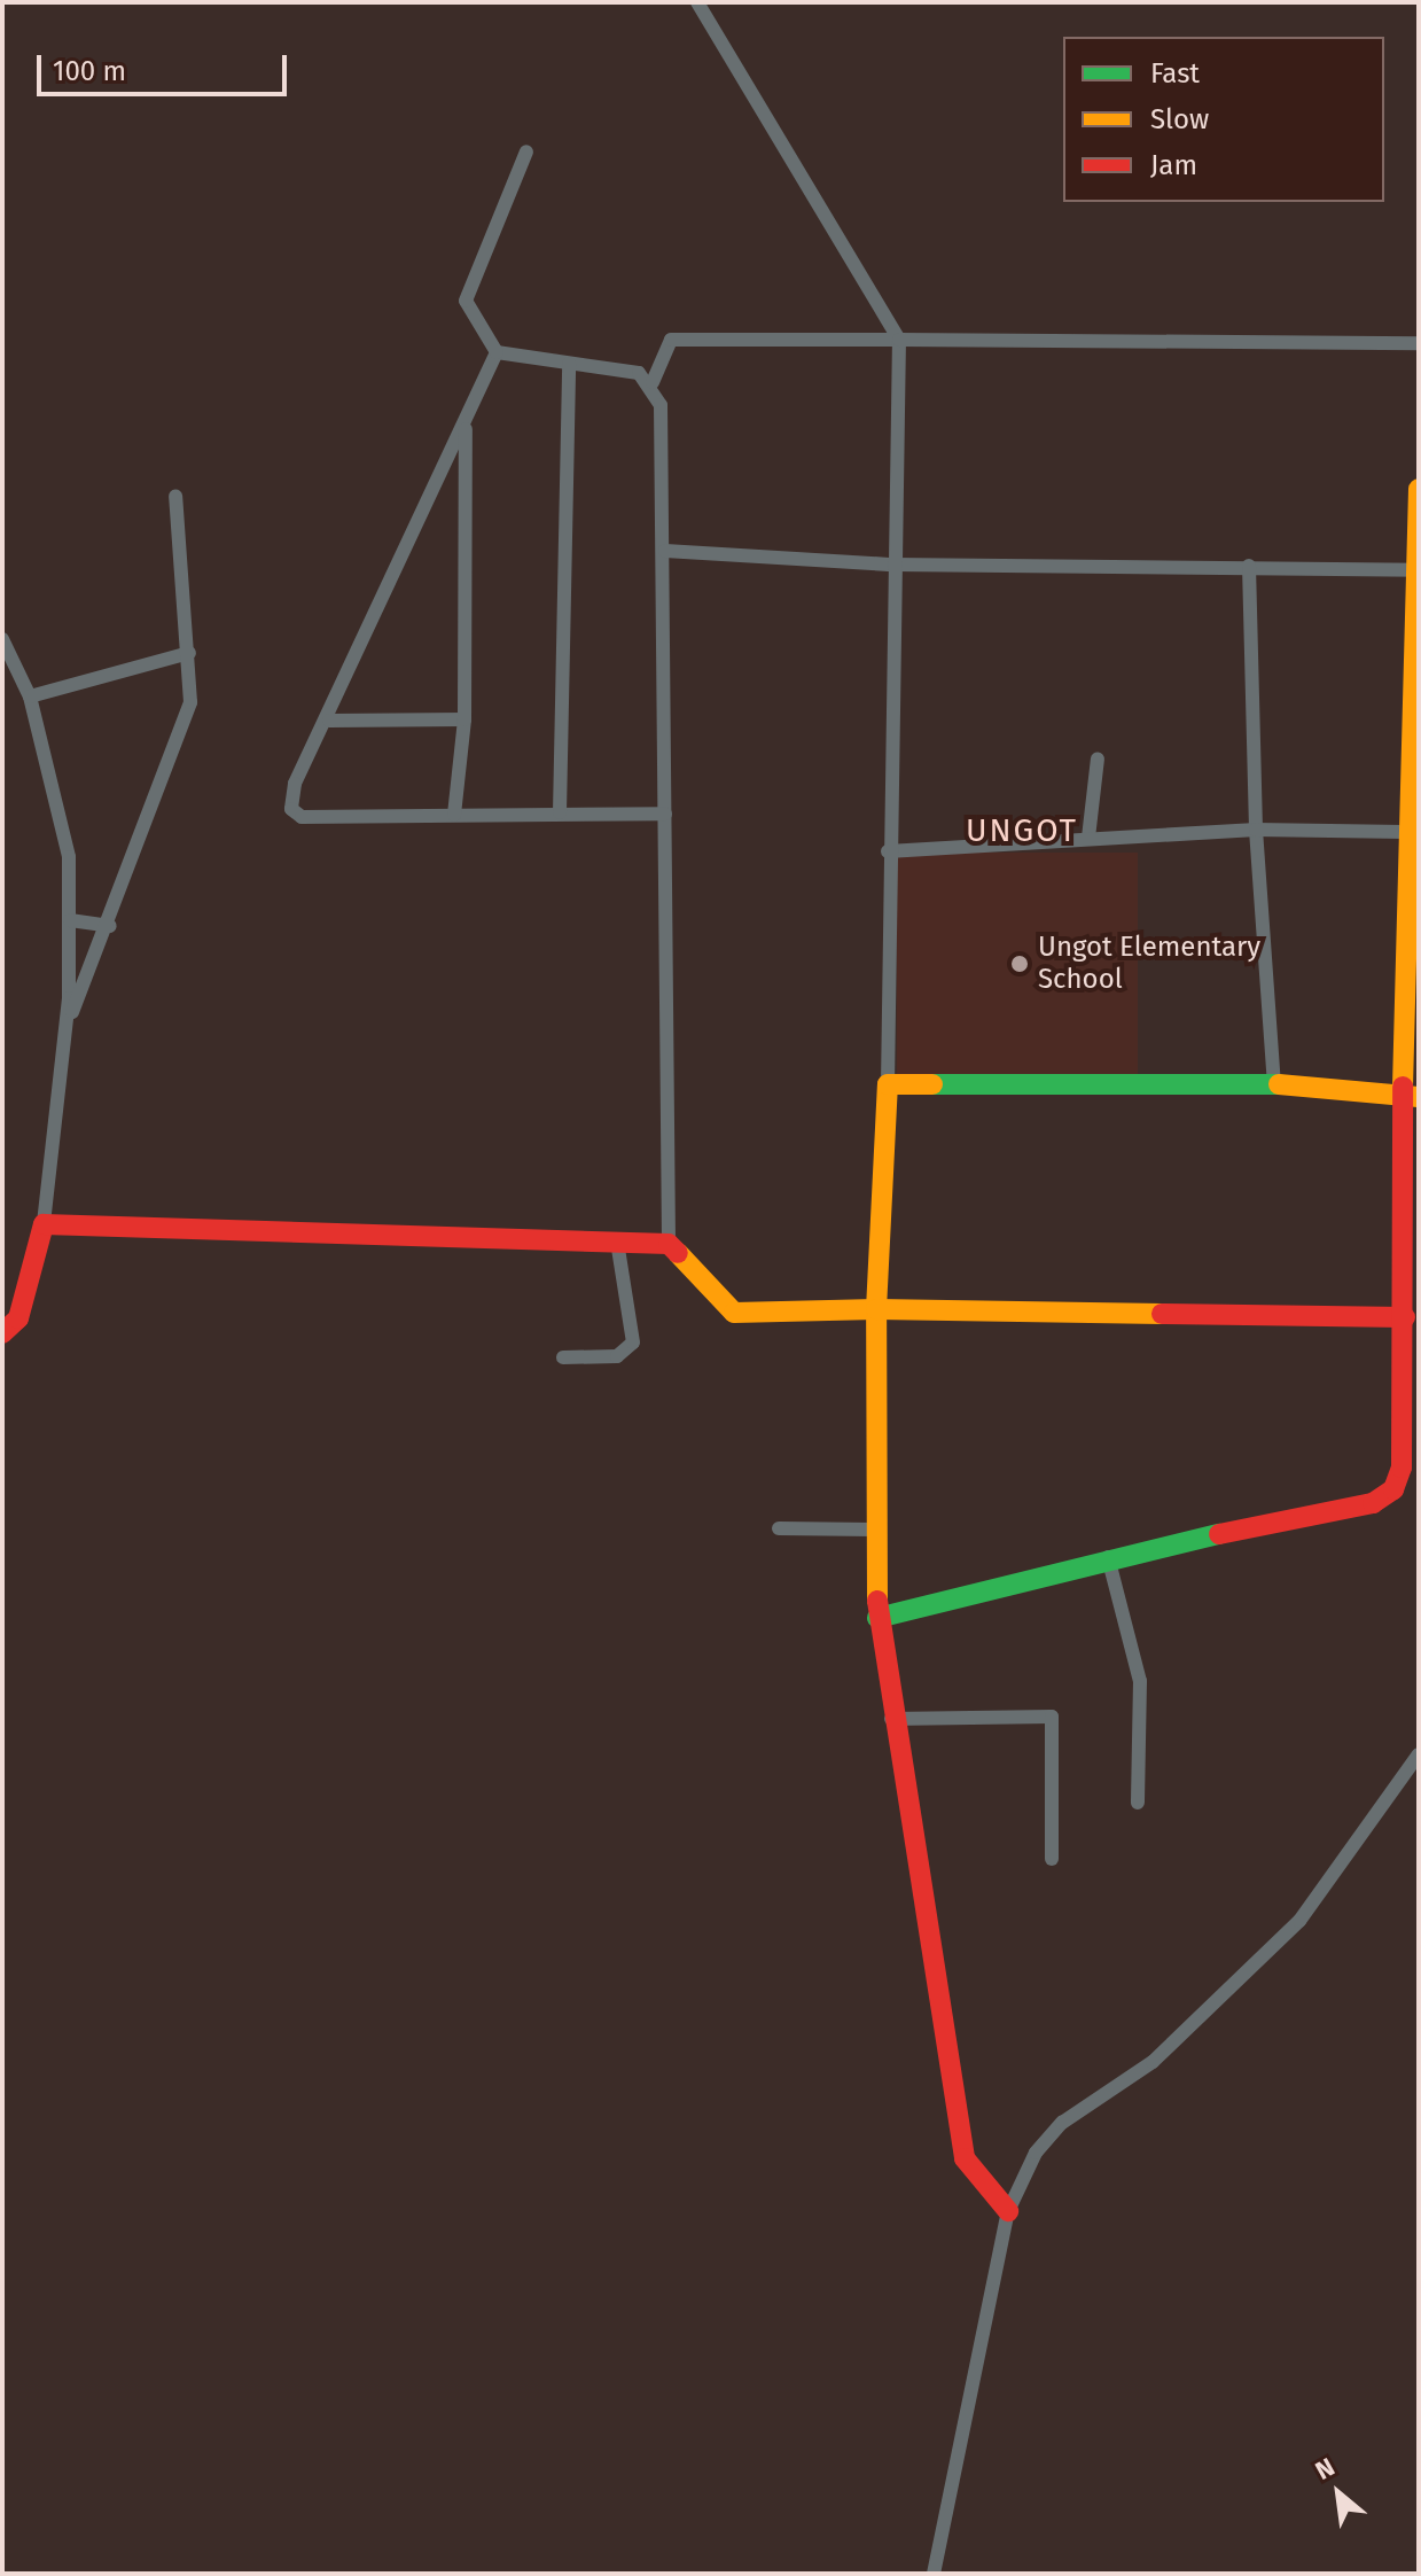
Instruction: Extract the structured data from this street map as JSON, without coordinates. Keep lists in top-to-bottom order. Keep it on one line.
{"districts":["UNGOT"],"places":["Ungot Elementary School"],"legend":["Fast","Slow","Jam"],"scale_bar":"100 m","north":"top left"}
